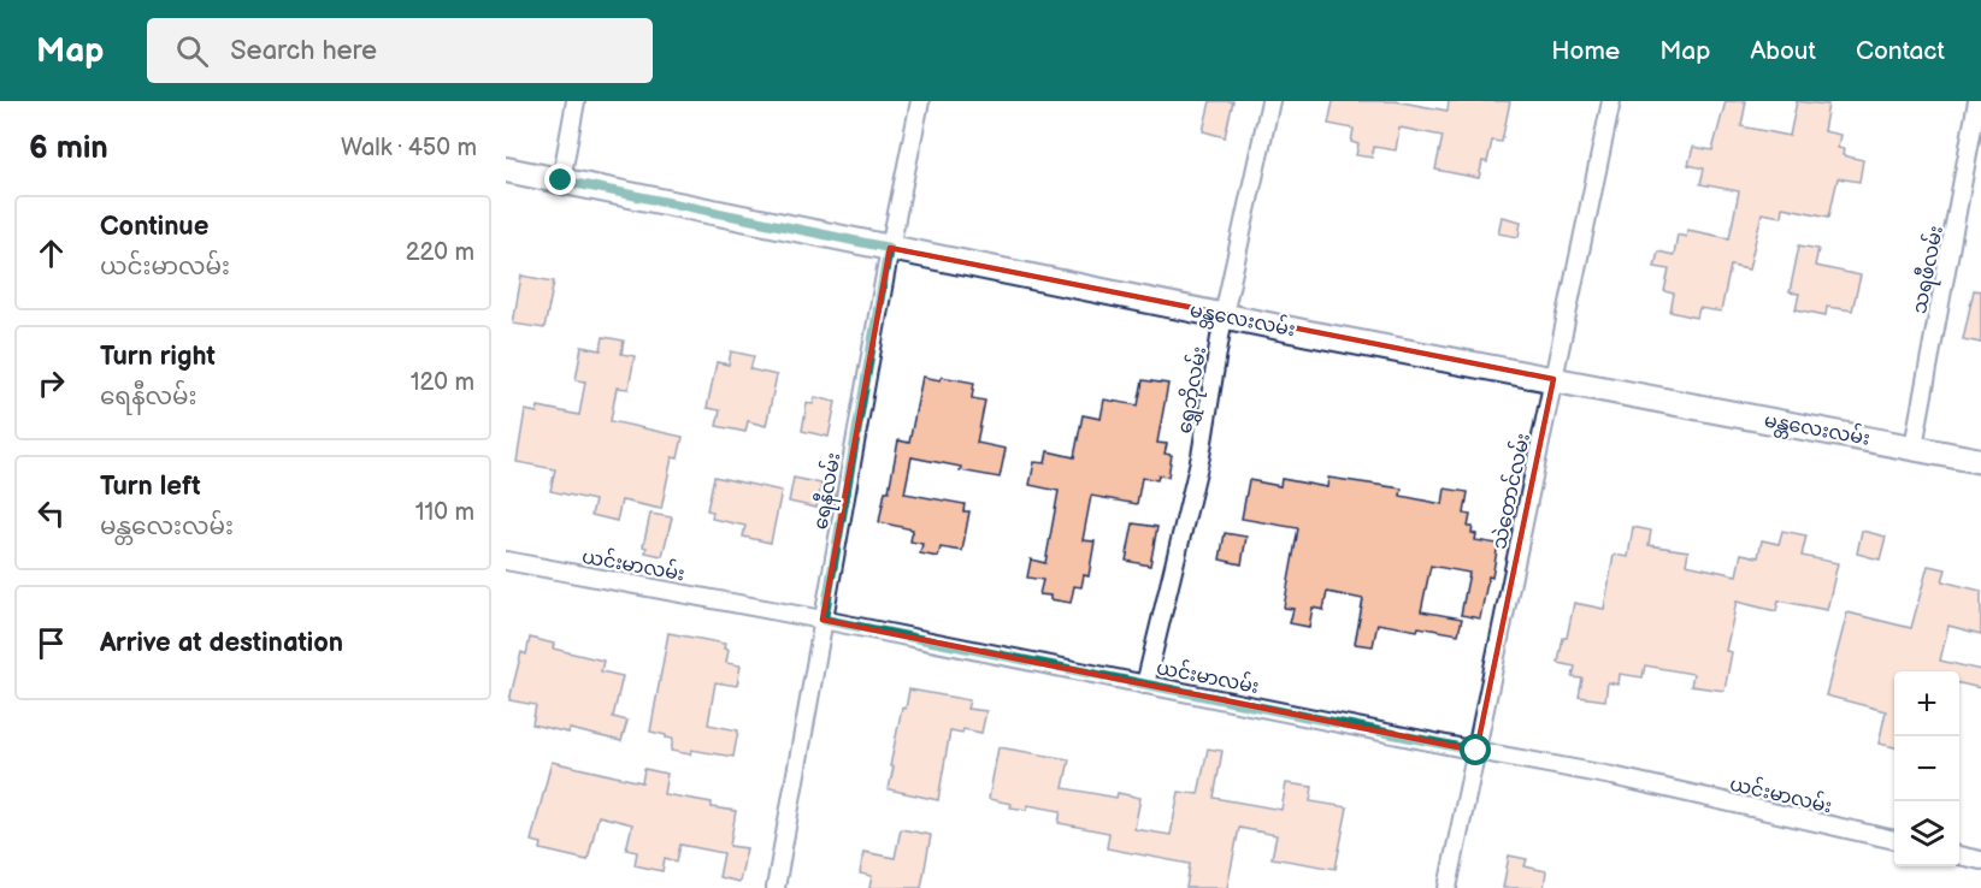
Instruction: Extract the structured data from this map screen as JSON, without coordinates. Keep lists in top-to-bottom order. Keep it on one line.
{"streets":{"main road":["မန္တလေးလမ်း"],"street":["သရဖီလမ်း","ရွှေဘိုလမ်း","ရေနီလမ်း","သဲတောင်လမ်း","ယင်းမာလမ်း"]},"crossings":[["သရဖီလမ်း","မန္တလေးလမ်း"],["မန္တလေးလမ်း","ရွှေဘိုလမ်း"],["မန္တလေးလမ်း","ရေနီလမ်း"],["မန္တလေးလမ်း","သဲတောင်လမ်း"],["ရွှေဘိုလမ်း","ယင်းမာလမ်း"],["ရေနီလမ်း","ယင်းမာလမ်း"],["သဲတောင်လမ်း","ယင်းမာလမ်း"]],"page":{"header":"Map","search":"Search here","nav":["Home","Map","About","Contact"],"heading":["6 min","Walk · 450 m"],"list":[["Continue","ယင်းမာလမ်း","220 m"],["Turn right","ရေနီလမ်း","120 m"],["Turn left","မန္တလေးလမ်း","110 m"],"Arrive at destination"],"map_buttons":["+","−"]}}
